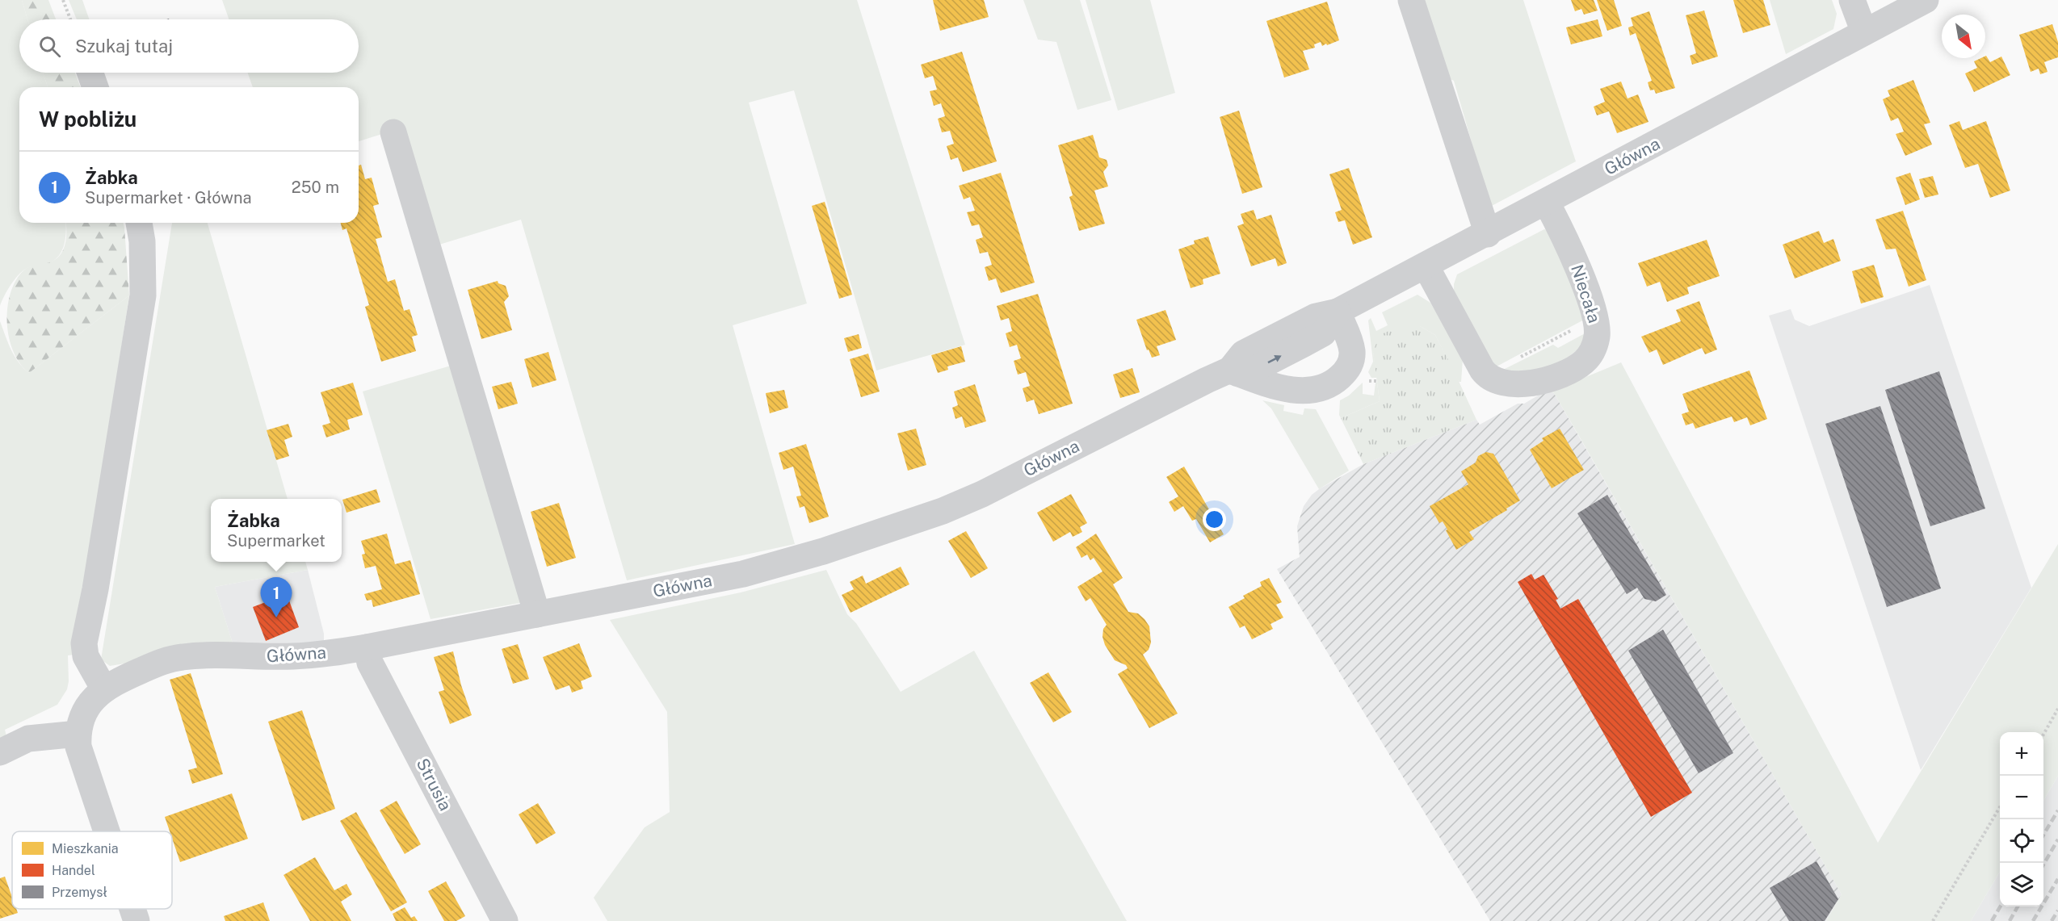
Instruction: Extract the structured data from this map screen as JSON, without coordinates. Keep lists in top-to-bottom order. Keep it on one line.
{"streets":{"street":["Główna","Niecała","Strusia"]},"crossings":[["Główna","Niecała"],["Główna","Strusia"]],"legend":["Mieszkania","Handel","Przemysł"],"north":"bottom right","page":{"search":"Szukaj tutaj","heading":"W pobliżu","list":[{"mark":"1","name":"Żabka","note":"Supermarket · Główna","value":"250 m"}],"popup":["Żabka","Supermarket"],"pins":"1","map_buttons":["+","−"]}}
